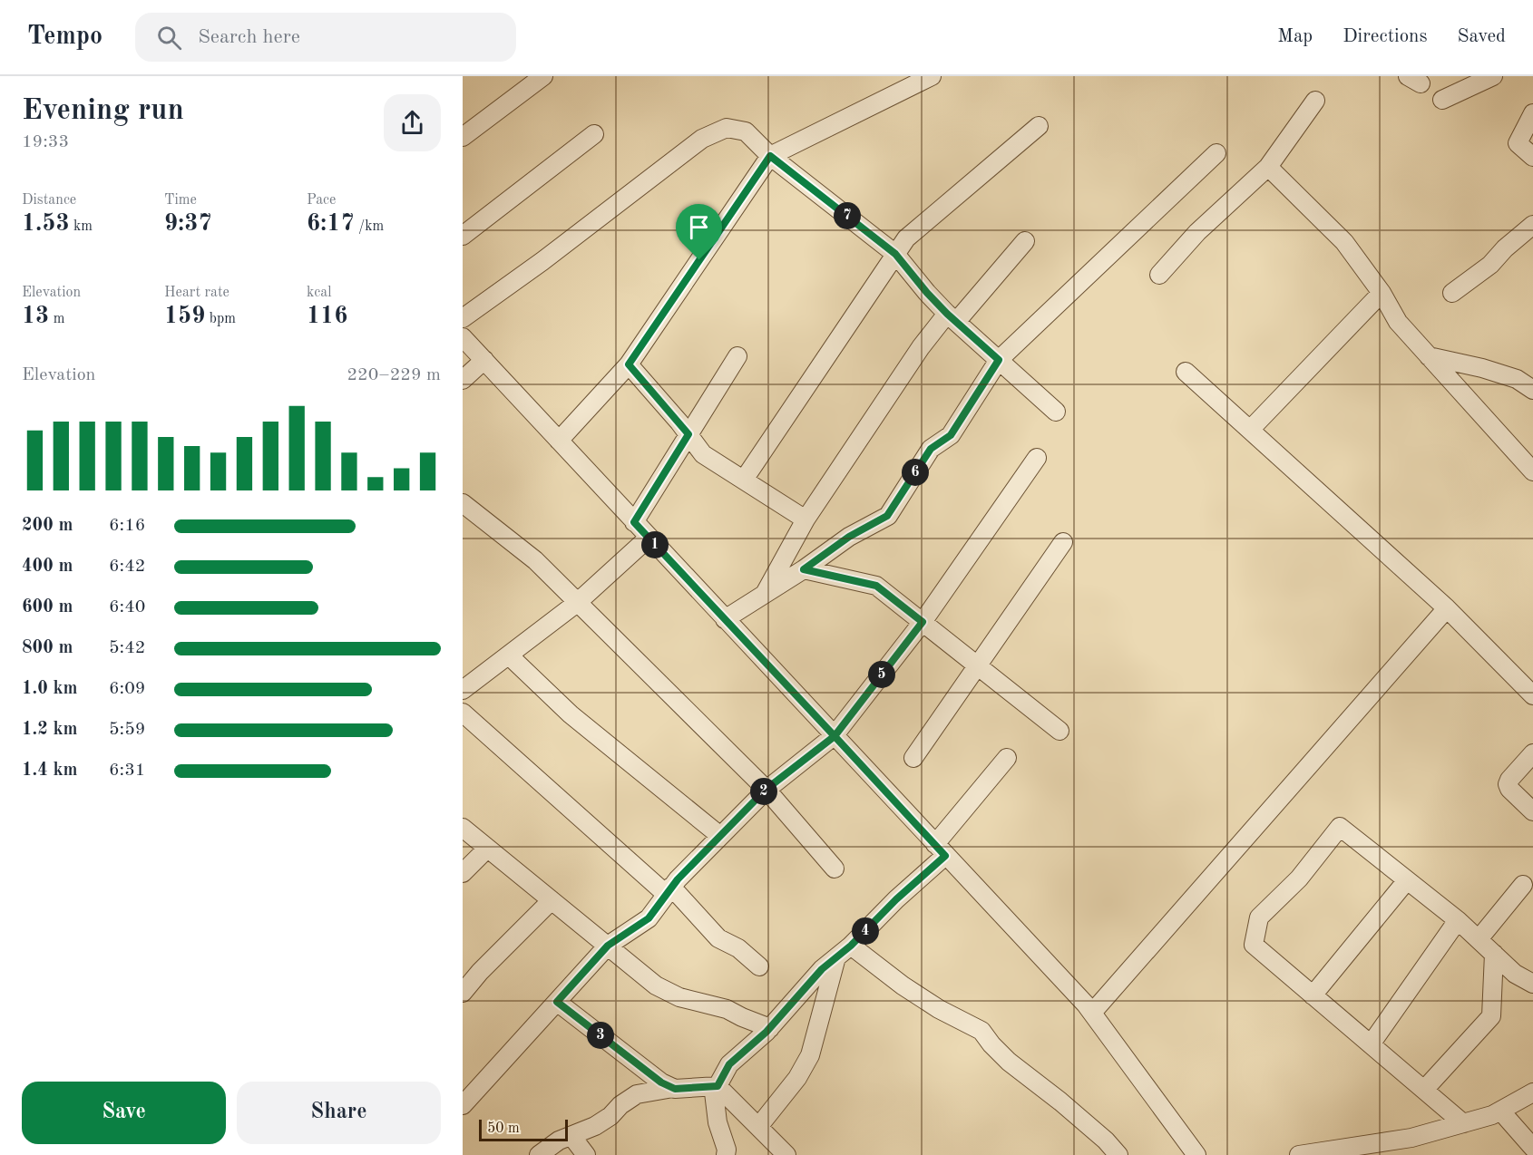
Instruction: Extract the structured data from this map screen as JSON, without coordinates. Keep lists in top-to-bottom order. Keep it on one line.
{"scale_bar":"50 m","page":{"header":"Tempo","search":"Search here","nav":["Map","Directions","Saved"],"heading":["Evening run","19:33"],"stats":[["Distance","1.53 km"],["Time","9:37"],["Pace","6:17 /km"],["Elevation","13 m"],["Heart rate","159 bpm"],["kcal","116"]],"pins":["7","6","1","5","2","4","3"],"chart":["Elevation","220–229 m"],"list":[{"name":"200 m","note":"6:16"},{"name":"400 m","note":"6:42"},{"name":"600 m","note":"6:40"},{"name":"800 m","note":"5:42"},{"name":"1.0 km","note":"6:09"},{"name":"1.2 km","note":"5:59"},{"name":"1.4 km","note":"6:31"}],"buttons":["Save","Share"],"scale":"50 m"}}
